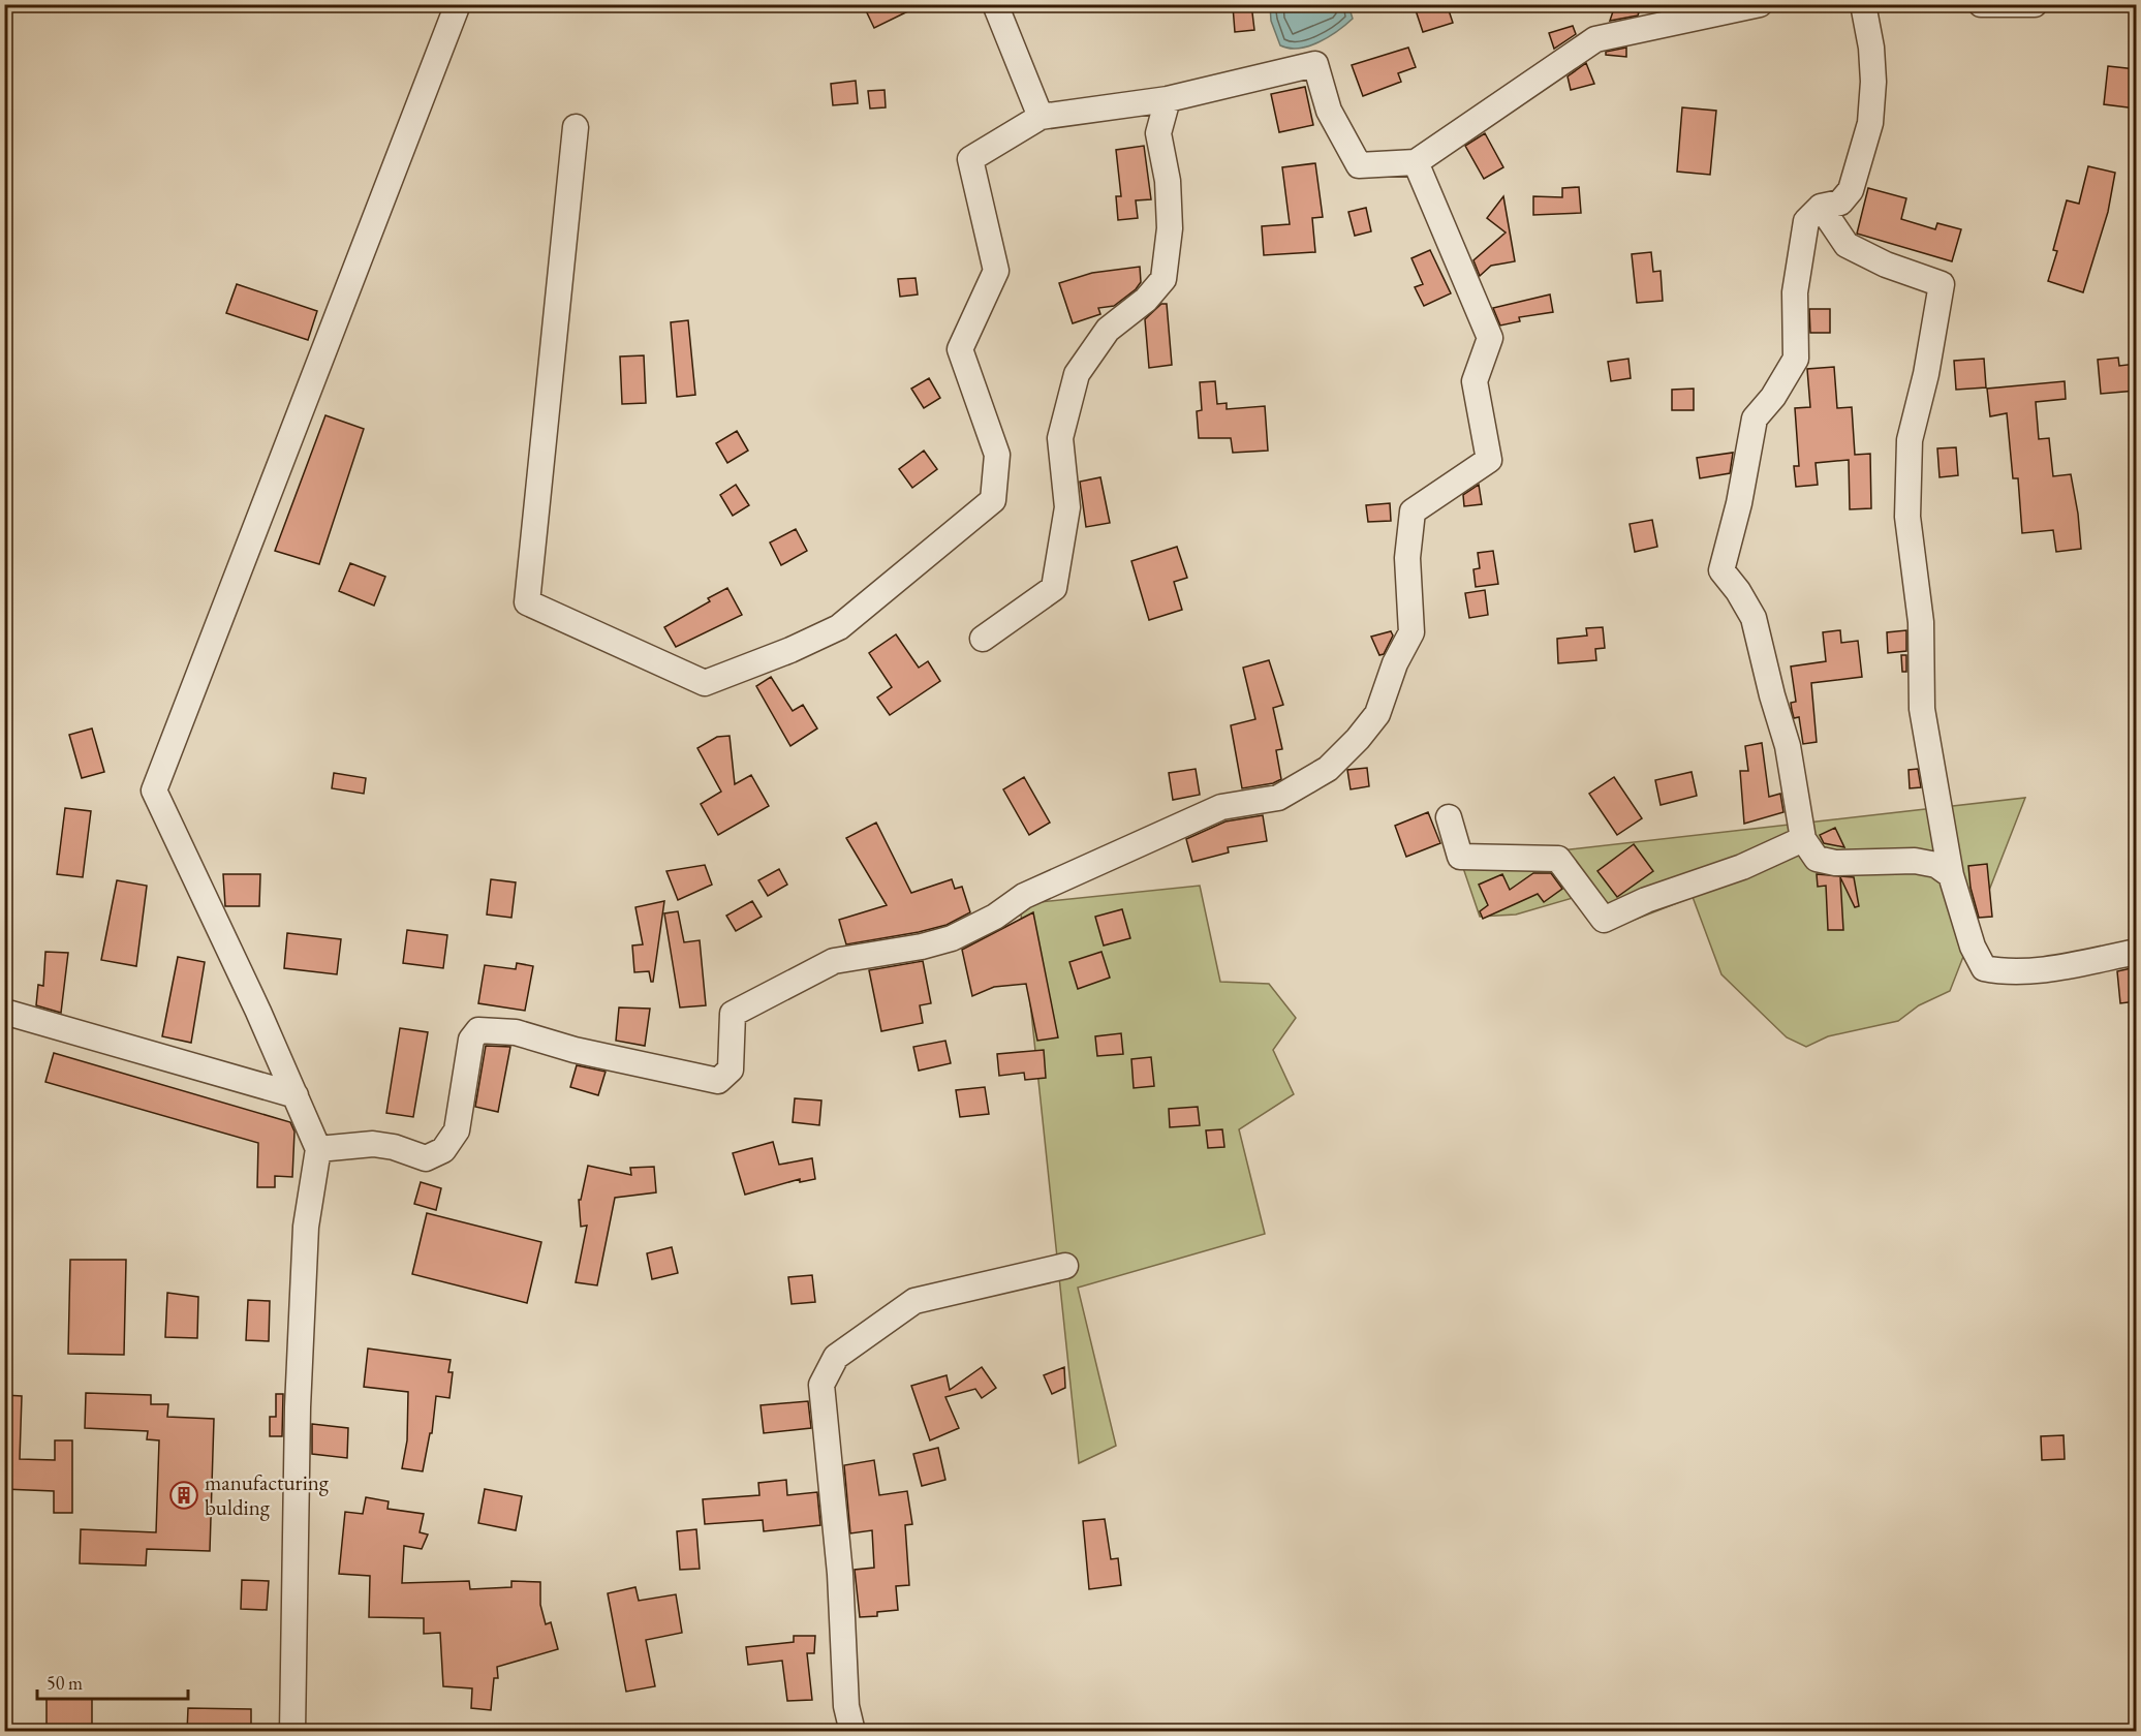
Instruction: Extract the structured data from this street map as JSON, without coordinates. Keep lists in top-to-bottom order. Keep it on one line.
{"places":{"building":["manufacturing bulding"]},"scale_bar":"50 m"}
